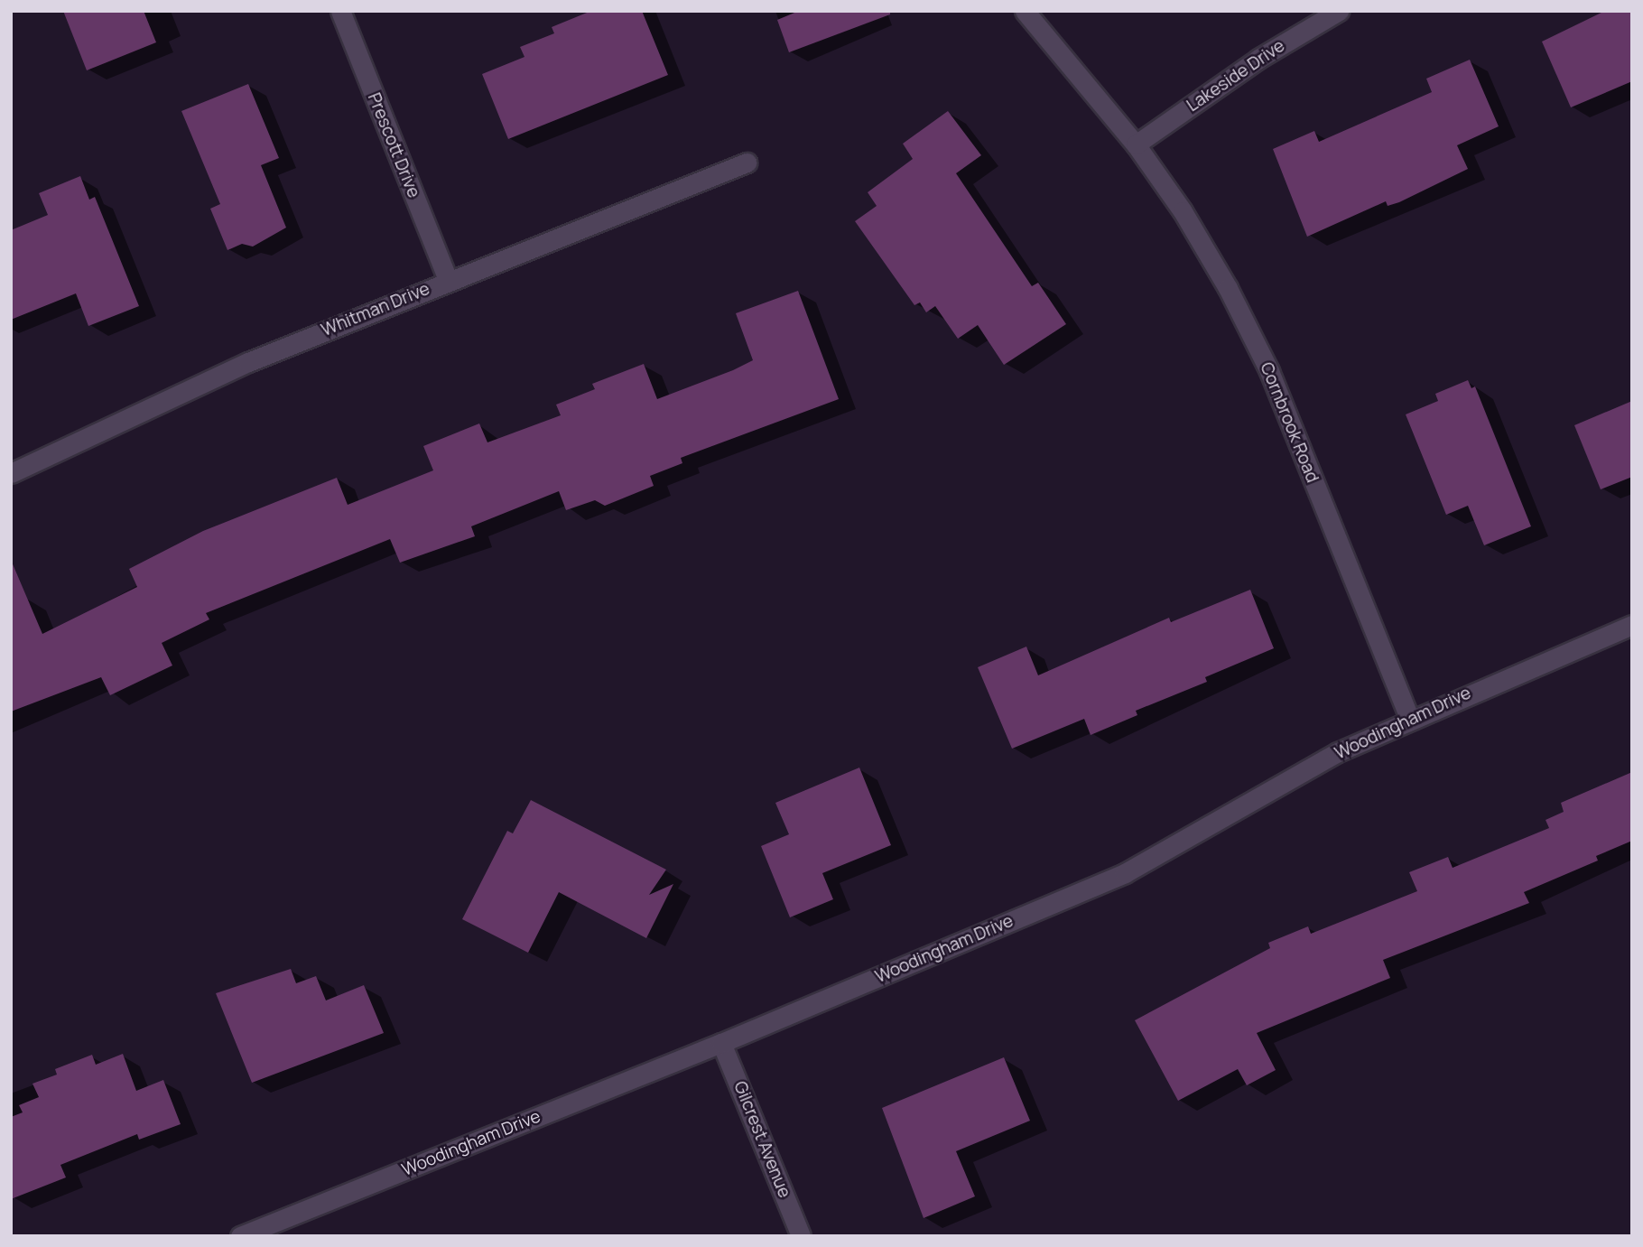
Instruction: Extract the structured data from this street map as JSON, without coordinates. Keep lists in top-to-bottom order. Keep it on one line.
{"streets":{"street":["Lakeside Drive","Prescott Drive","Whitman Drive","Cornbrook Road","Woodingham Drive","Gilcrest Avenue"]},"crossings":[["Lakeside Drive","Cornbrook Road"],["Prescott Drive","Whitman Drive"],["Cornbrook Road","Woodingham Drive"],["Woodingham Drive","Gilcrest Avenue"]]}
